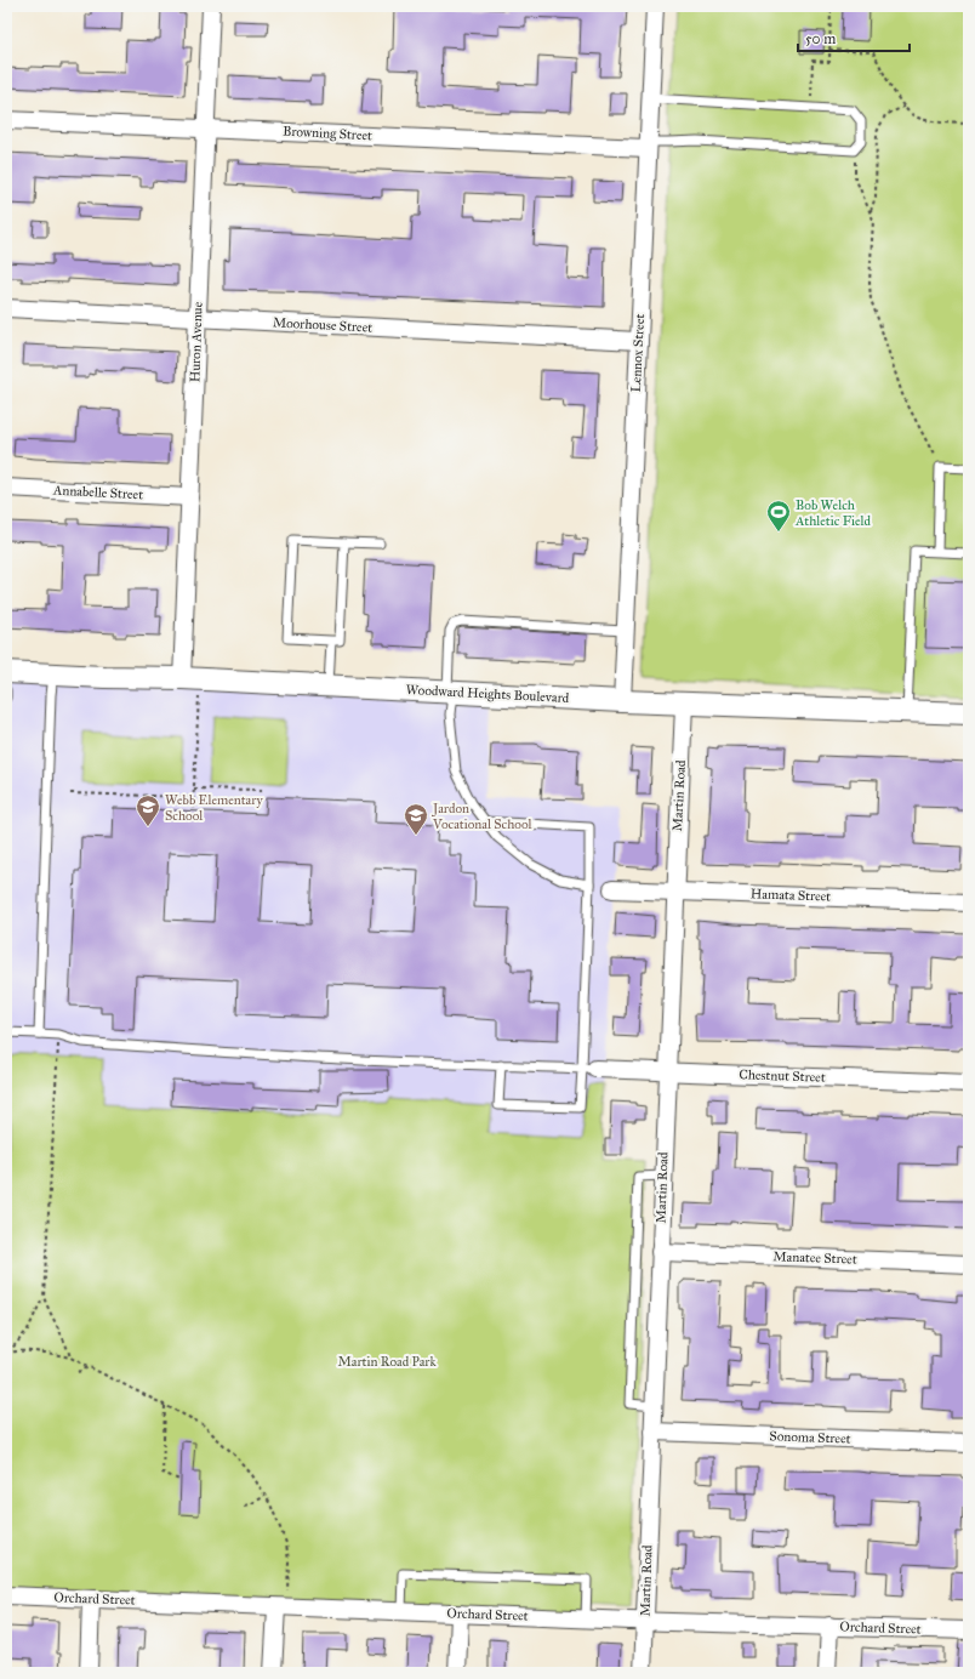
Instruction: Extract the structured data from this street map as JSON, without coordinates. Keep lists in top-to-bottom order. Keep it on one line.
{"streets":{"street":["Browning Street","Moorhouse Street","Huron Avenue","Lennox Street","Annabelle Street","Woodward Heights Boulevard","Martin Road","Hamata Street","Chestnut Street","Manatee Street","Sonoma Street","Orchard Street"]},"crossings":[["Browning Street","Huron Avenue"],["Browning Street","Lennox Street"],["Moorhouse Street","Huron Avenue"],["Moorhouse Street","Lennox Street"],["Huron Avenue","Annabelle Street"],["Huron Avenue","Woodward Heights Boulevard"],["Lennox Street","Woodward Heights Boulevard"],["Woodward Heights Boulevard","Martin Road"],["Martin Road","Hamata Street"],["Martin Road","Chestnut Street"],["Martin Road","Manatee Street"],["Martin Road","Sonoma Street"],["Martin Road","Orchard Street"]],"parks":["Martin Road Park"],"places":{"sports":["Bob Welch Athletic Field"],"school or university":["Webb Elementary School","Jardon Vocational School"]},"scale_bar":"50 m"}
